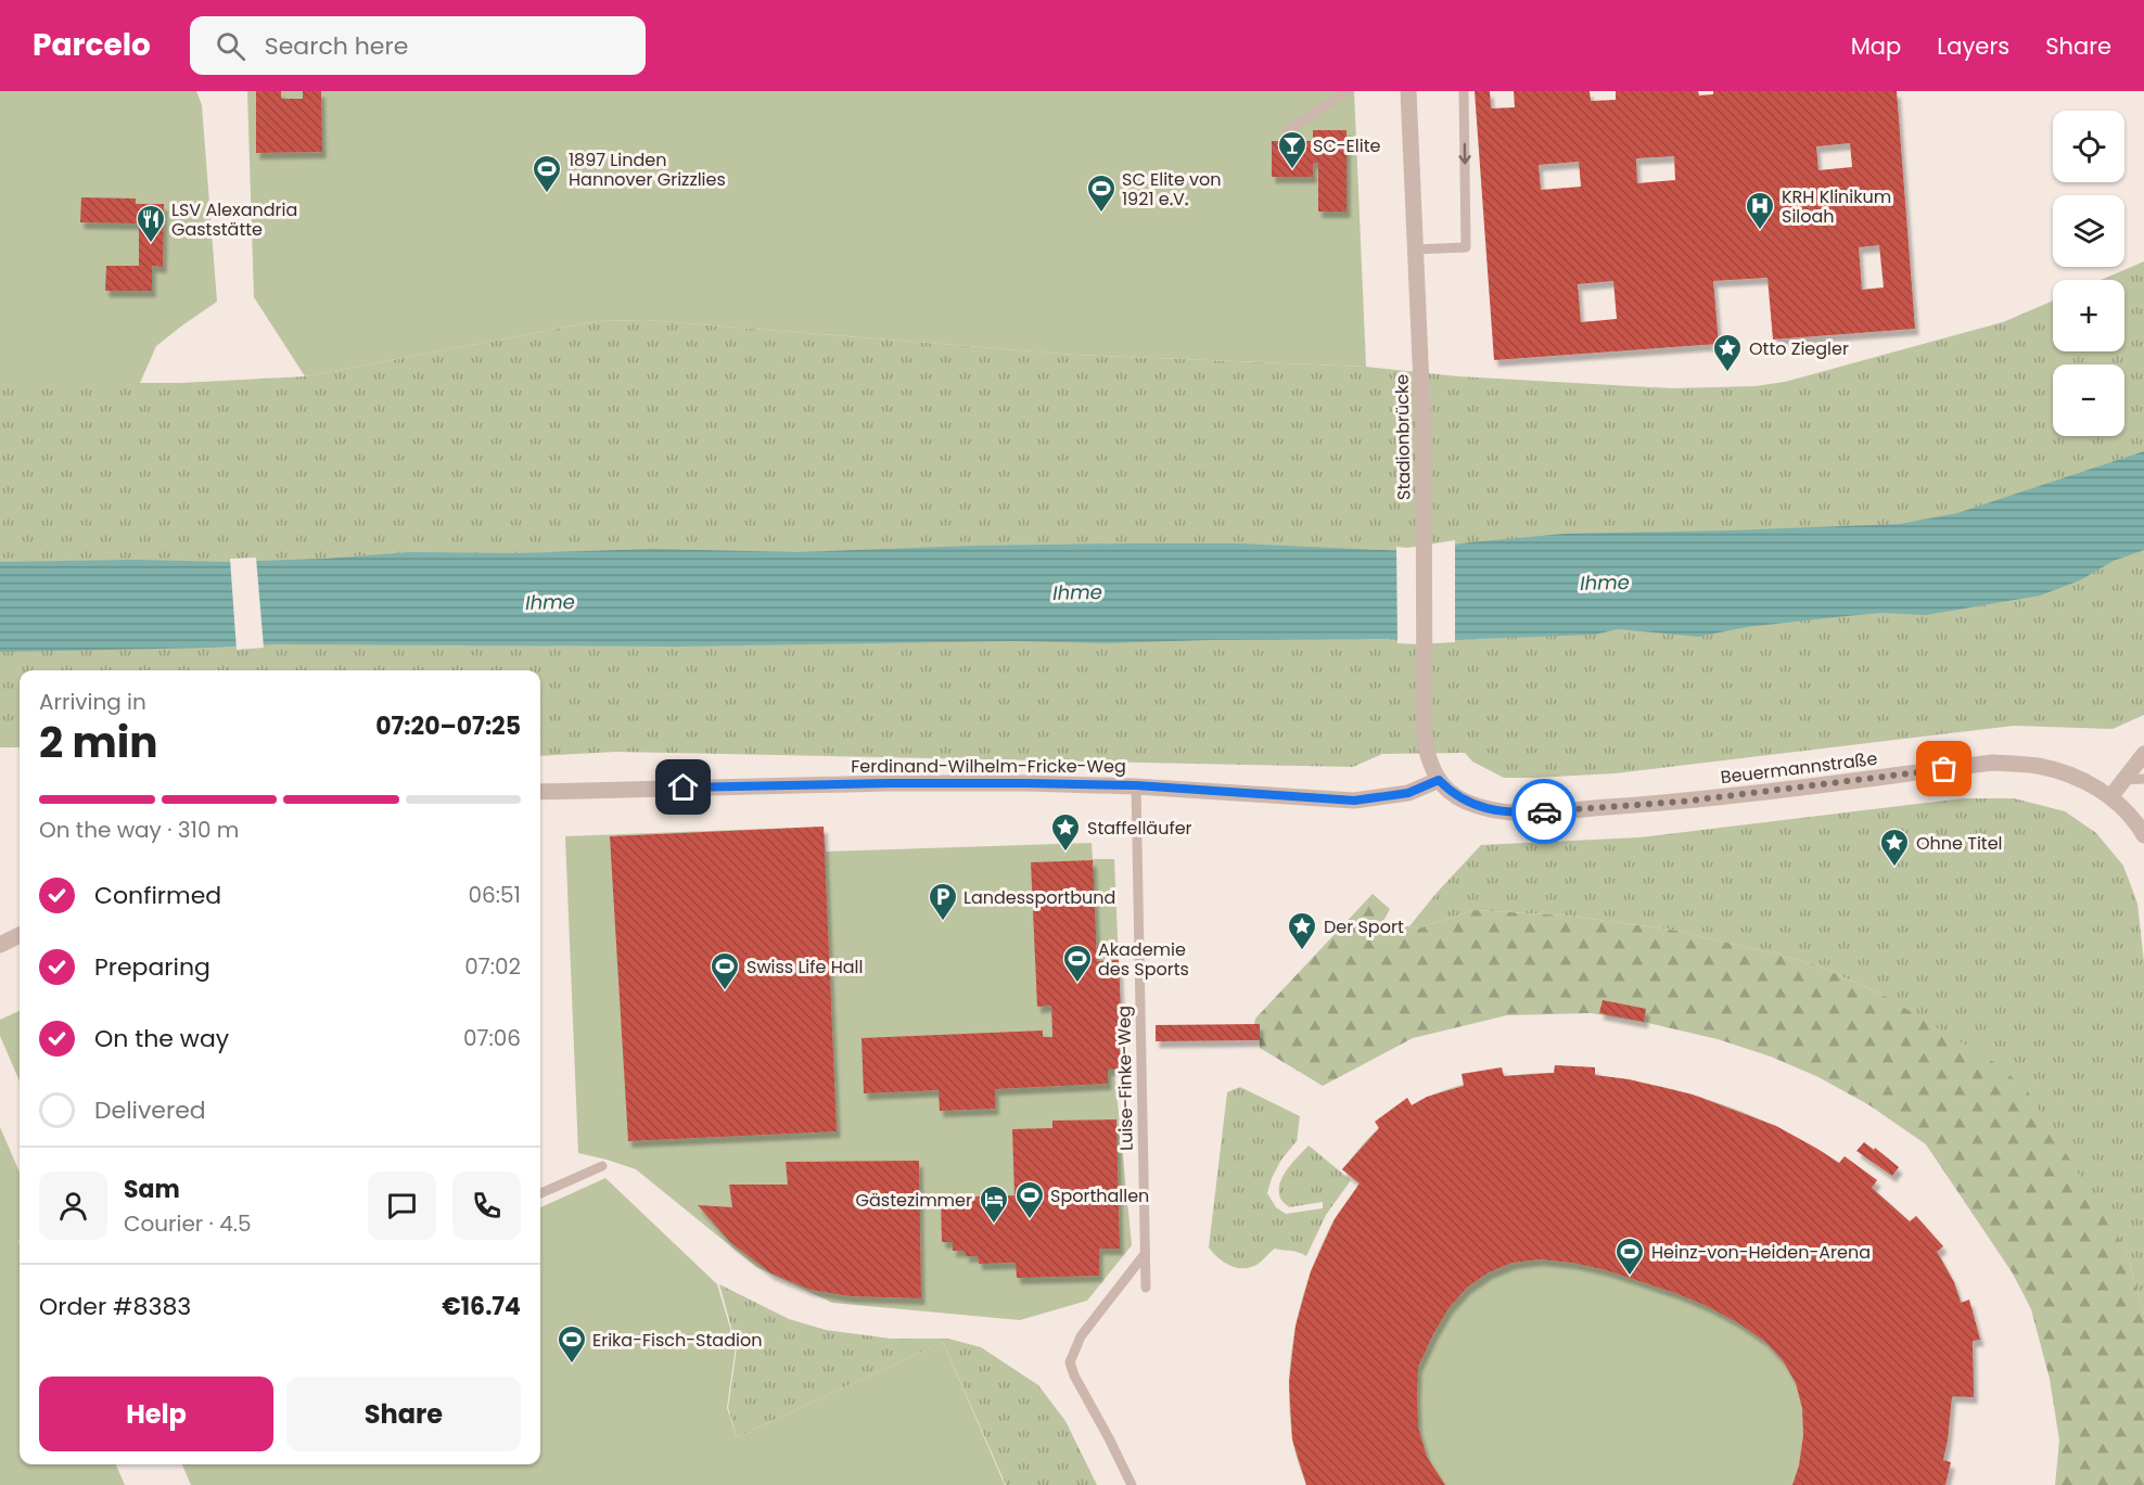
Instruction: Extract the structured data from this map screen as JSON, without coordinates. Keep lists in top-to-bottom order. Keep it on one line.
{"streets":{"street":["Stadionbrücke","Ferdinand-Wilhelm-Fricke-Weg","Beuermannstraße"],"lane":["Luise-Finke-Weg"]},"crossings":[["Stadionbrücke","Ferdinand-Wilhelm-Fricke-Weg"],["Stadionbrücke","Beuermannstraße"],["Ferdinand-Wilhelm-Fricke-Weg","Beuermannstraße"],["Ferdinand-Wilhelm-Fricke-Weg","Luise-Finke-Weg"]],"water":["Ihme"],"places":{"bar":["SC-Elite"],"sports":["1897 Linden Hannover Grizzlies","SC Elite von 1921 e.V.","Akademie des Sports","Swiss Life Hall","Sporthallen","Heinz-von-Heiden-Arena","Erika-Fisch-Stadion"],"hospital":["KRH Klinikum Siloah"],"restaurant":["LSV Alexandria Gaststätte"],"place":["Otto Ziegler","Staffelläufer","Ohne Titel","Der Sport"],"parking":["Landessportbund"],"hotel":["Gästezimmer"]},"page":{"header":"Parcelo","search":"Search here","nav":["Map","Layers","Share"],"map_buttons":["+","−"],"heading":["2 min","Arriving in","07:20–07:25"],"panel":["Sam","Courier · 4.5","Order #8383","€16.74"],"bar":"On the way · 310 m","list":[["Confirmed","06:51"],["Preparing","07:02"],["On the way","07:06"],"Delivered"],"buttons":["Help","Share"]}}
